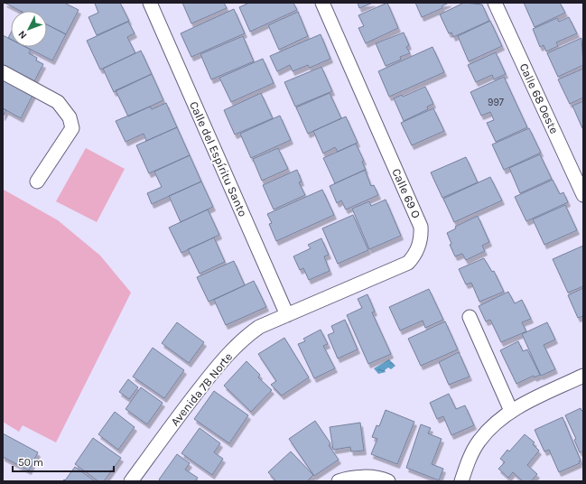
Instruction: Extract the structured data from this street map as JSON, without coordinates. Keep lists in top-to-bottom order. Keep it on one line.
{"streets":{"street":["Calle 68 Oeste","Calle del Espíritu Santo","Calle 69 O","Avenida 7B Norte"]},"crossings":[["Calle del Espíritu Santo","Calle 69 O"],["Calle del Espíritu Santo","Avenida 7B Norte"],["Calle 69 O","Avenida 7B Norte"]],"house_numbers":["997"],"scale_bar":"50 m","north":"bottom left"}
